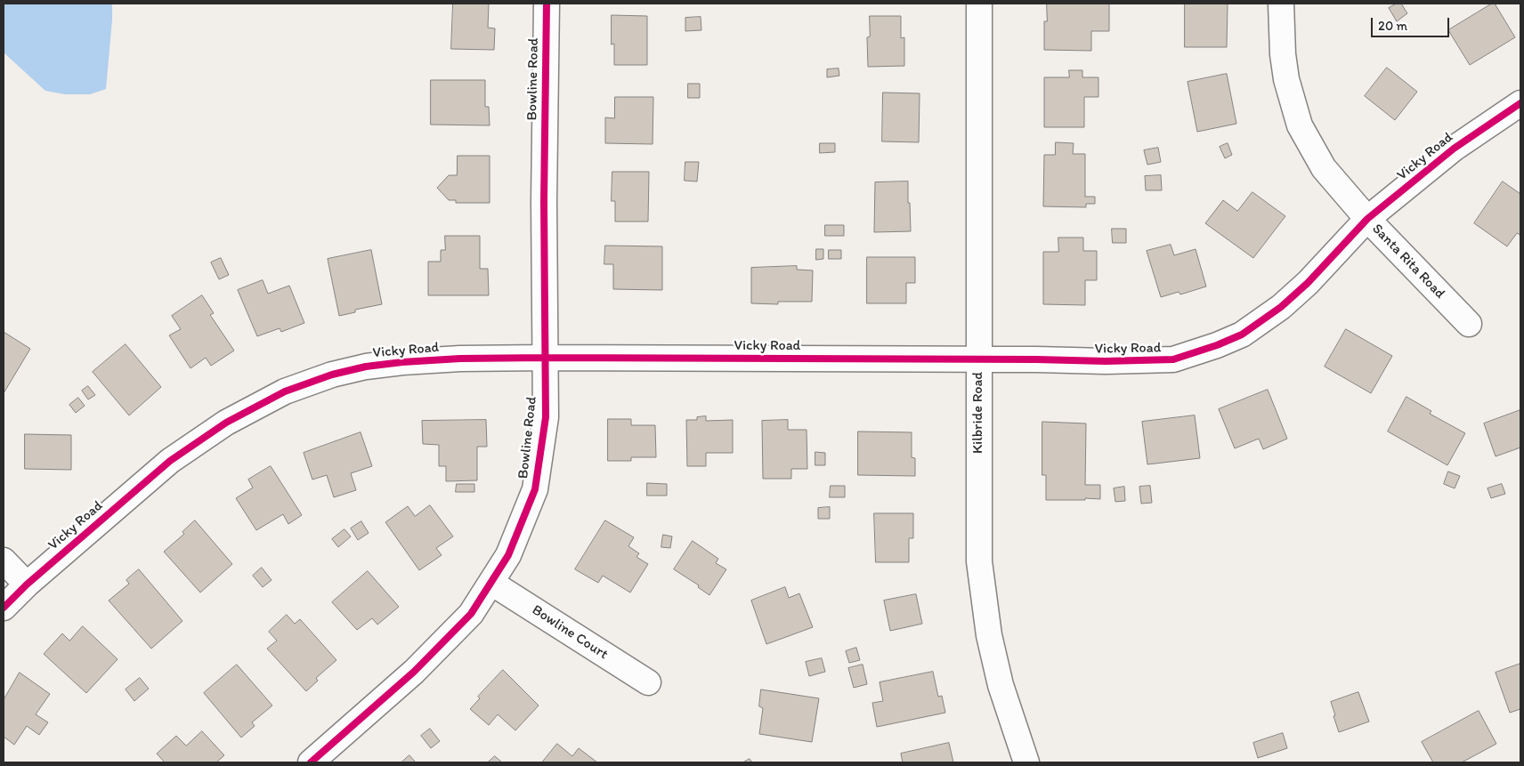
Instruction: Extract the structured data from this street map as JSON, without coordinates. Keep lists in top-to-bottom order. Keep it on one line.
{"streets":{"street":["Bowline Road","Vicky Road","Santa Rita Road","Kilbride Road","Bowline Court"]},"crossings":[["Bowline Road","Vicky Road"],["Bowline Road","Bowline Court"],["Vicky Road","Santa Rita Road"],["Vicky Road","Kilbride Road"]],"scale_bar":"20 m"}
